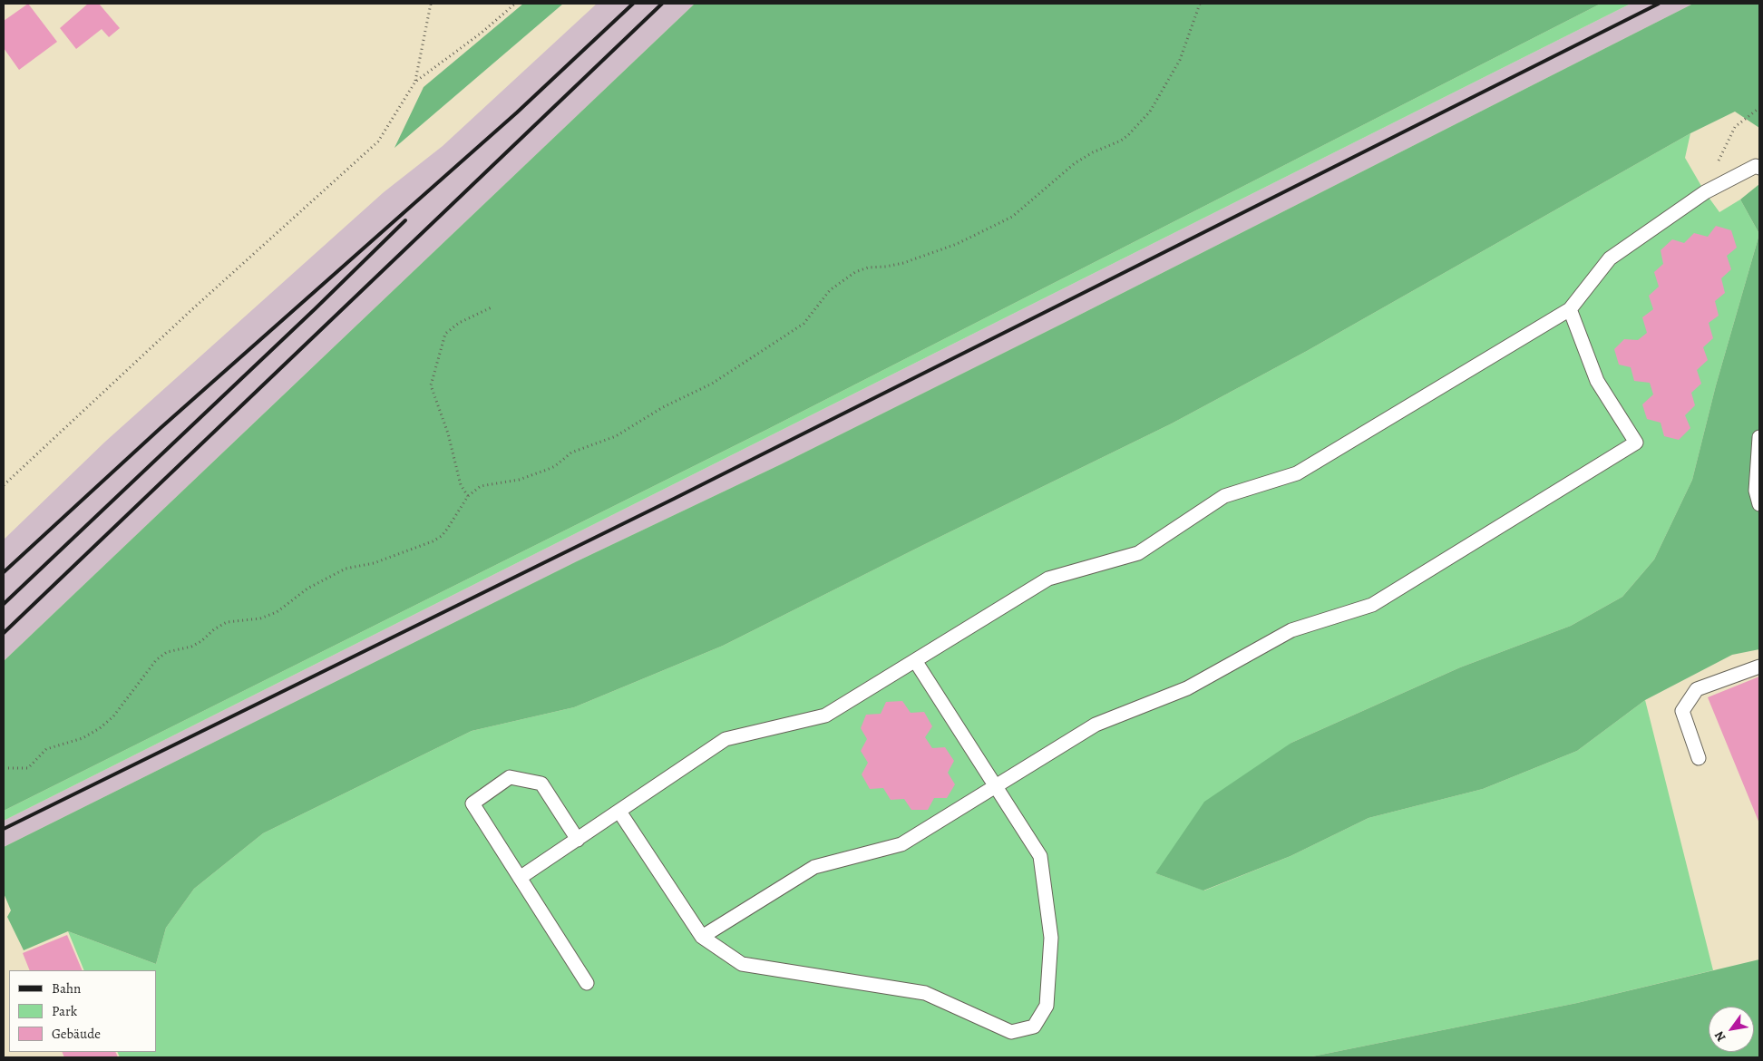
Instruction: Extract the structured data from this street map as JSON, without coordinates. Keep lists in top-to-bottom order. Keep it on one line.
{"legend":["Bahn","Park","Gebäude"],"north":"bottom left"}
